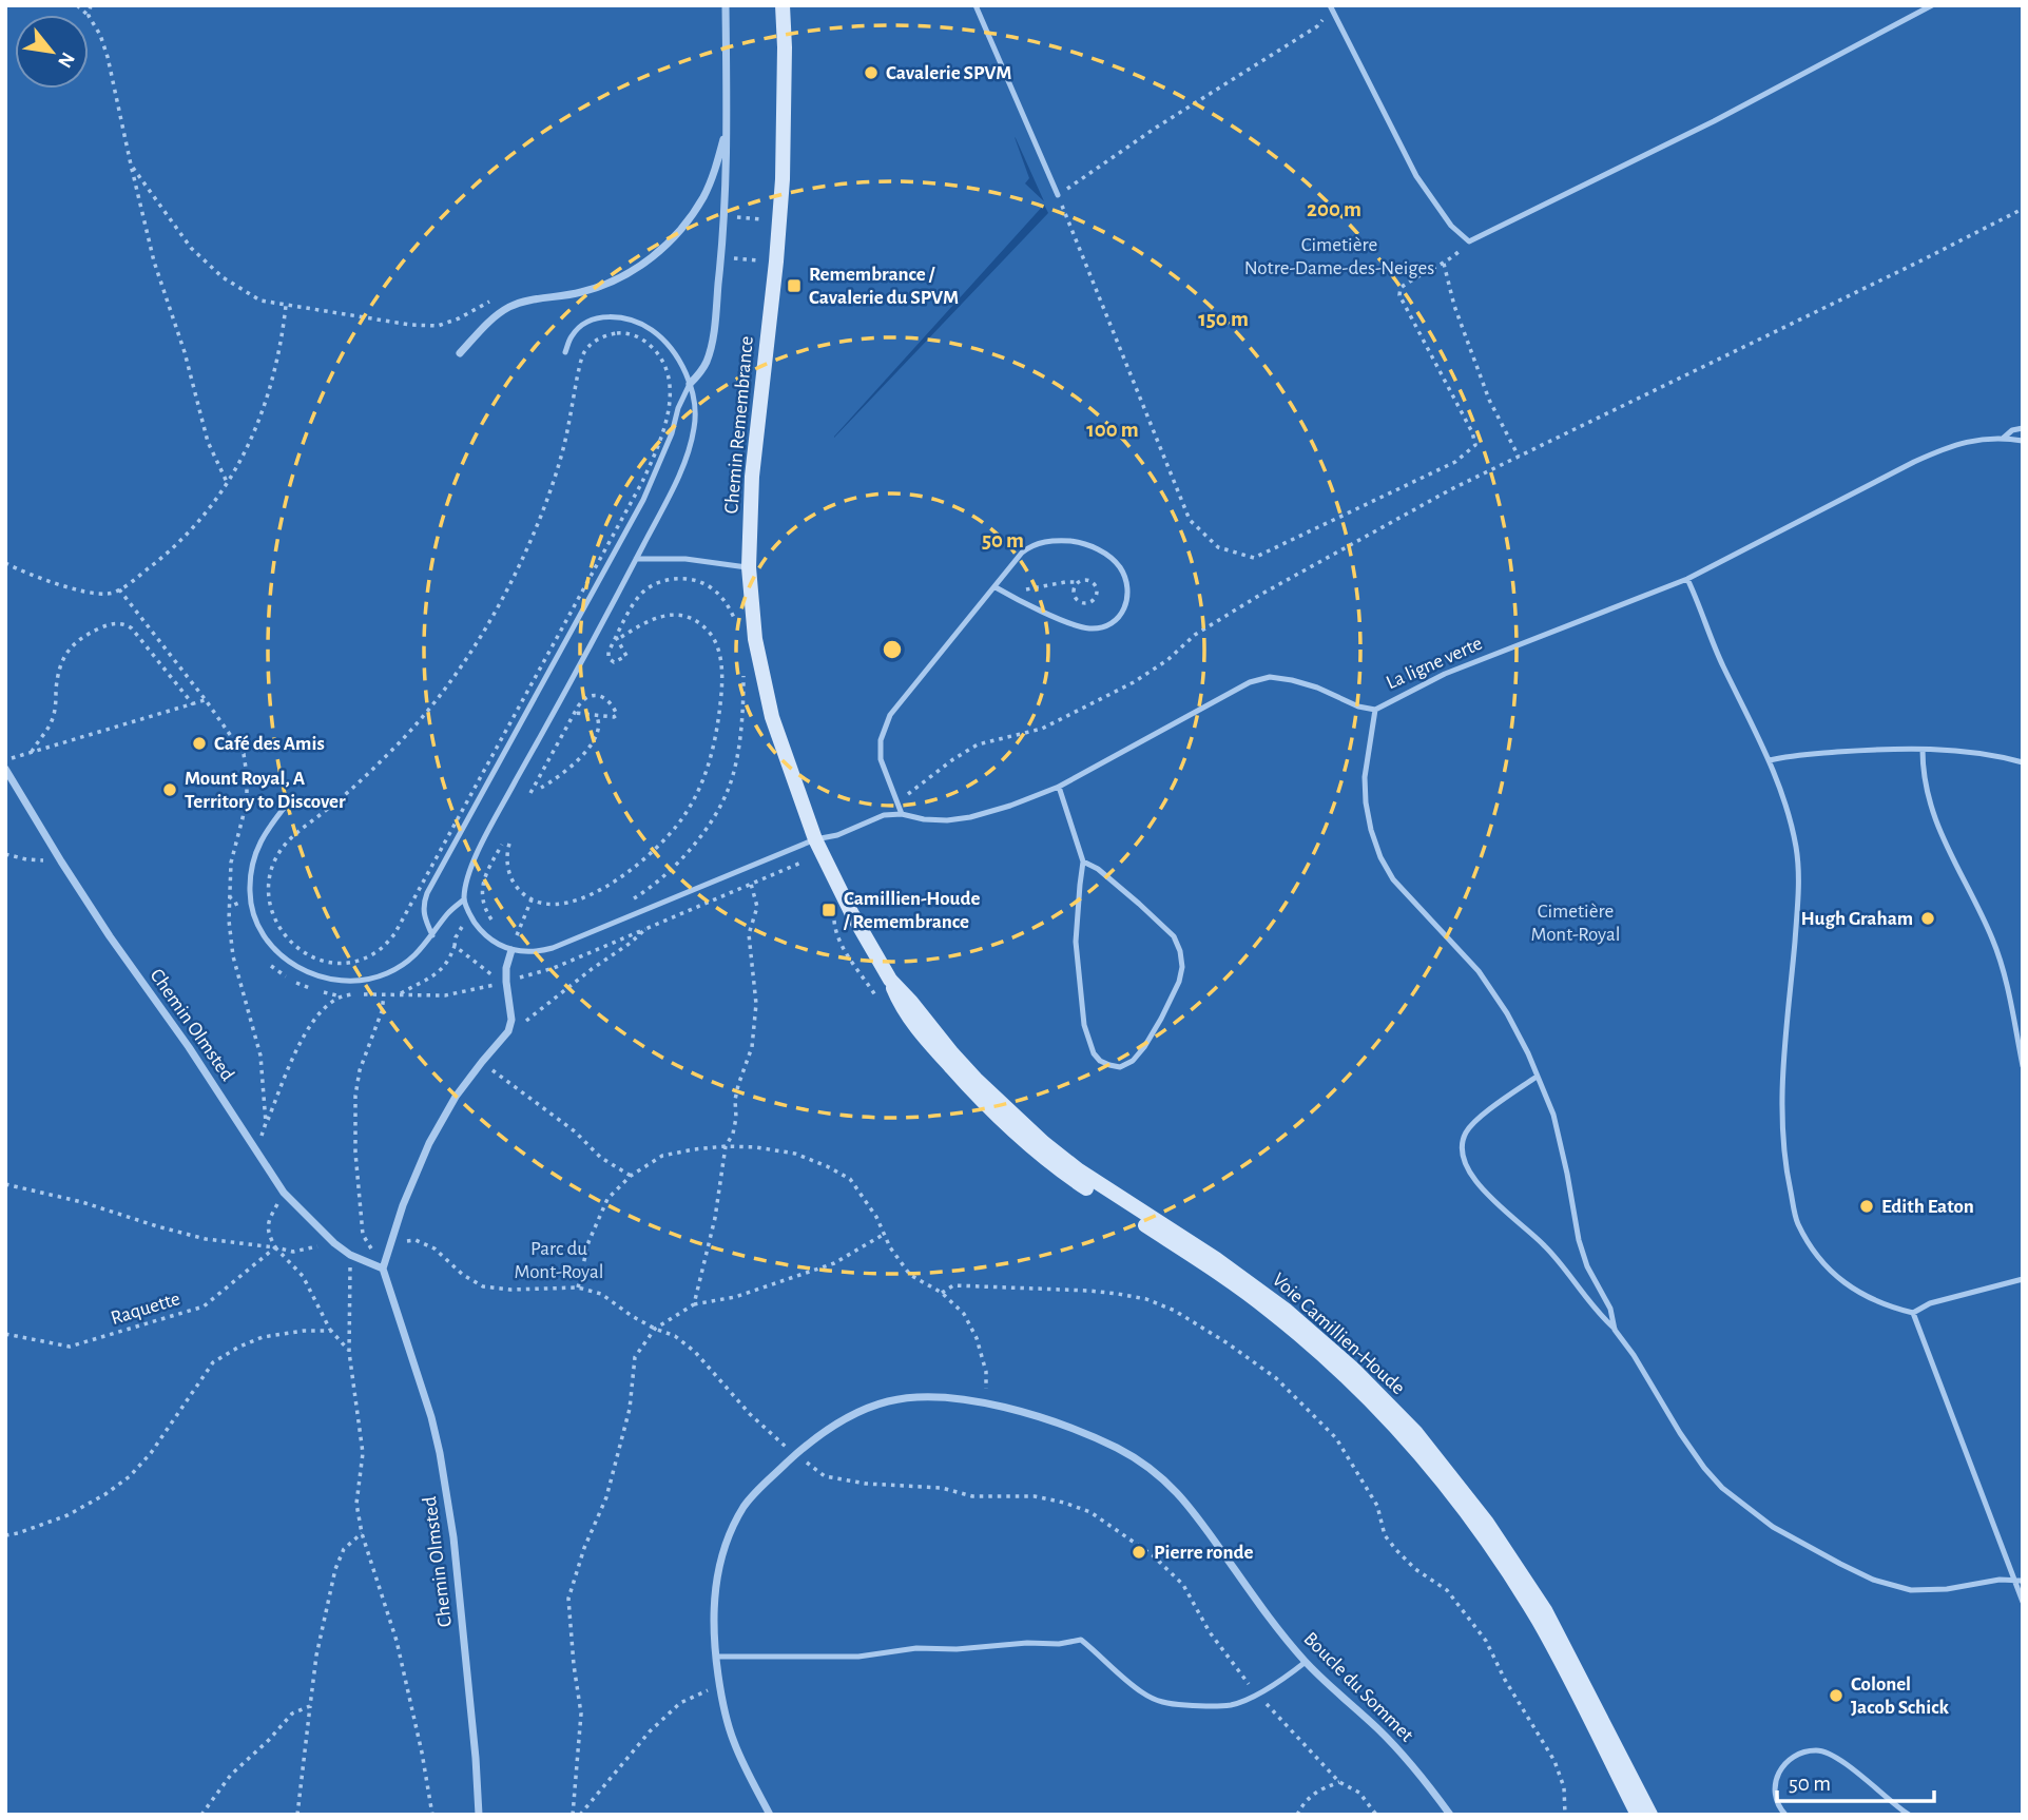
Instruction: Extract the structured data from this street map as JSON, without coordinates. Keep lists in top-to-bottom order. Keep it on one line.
{"streets":{"street":["Chemin Remembrance","Chemin Olmsted","Voie Camillien-Houde","Boucle du Sommet"],"lane":["La ligne verte"],"path":["Raquette"]},"crossings":[["Chemin Remembrance","La ligne verte"],["Chemin Remembrance","Voie Camillien-Houde"],["La ligne verte","Voie Camillien-Houde"]],"parks":["Cimetière Notre-Dame-des-Neiges","Cimetière Mont-Royal","Parc du Mont-Royal"],"places":{"other":["Cavalerie SPVM","Café des Amis","Mount Royal, A Territory to Discover","Hugh Graham","Edith Eaton","Pierre ronde","Colonel Jacob Schick"],"transit":["Remembrance / Cavalerie du SPVM","Camillien-Houde / Remembrance"]},"scale_bar":"50 m","north":"bottom right","rings":["200 m","150 m","100 m","50 m"]}
